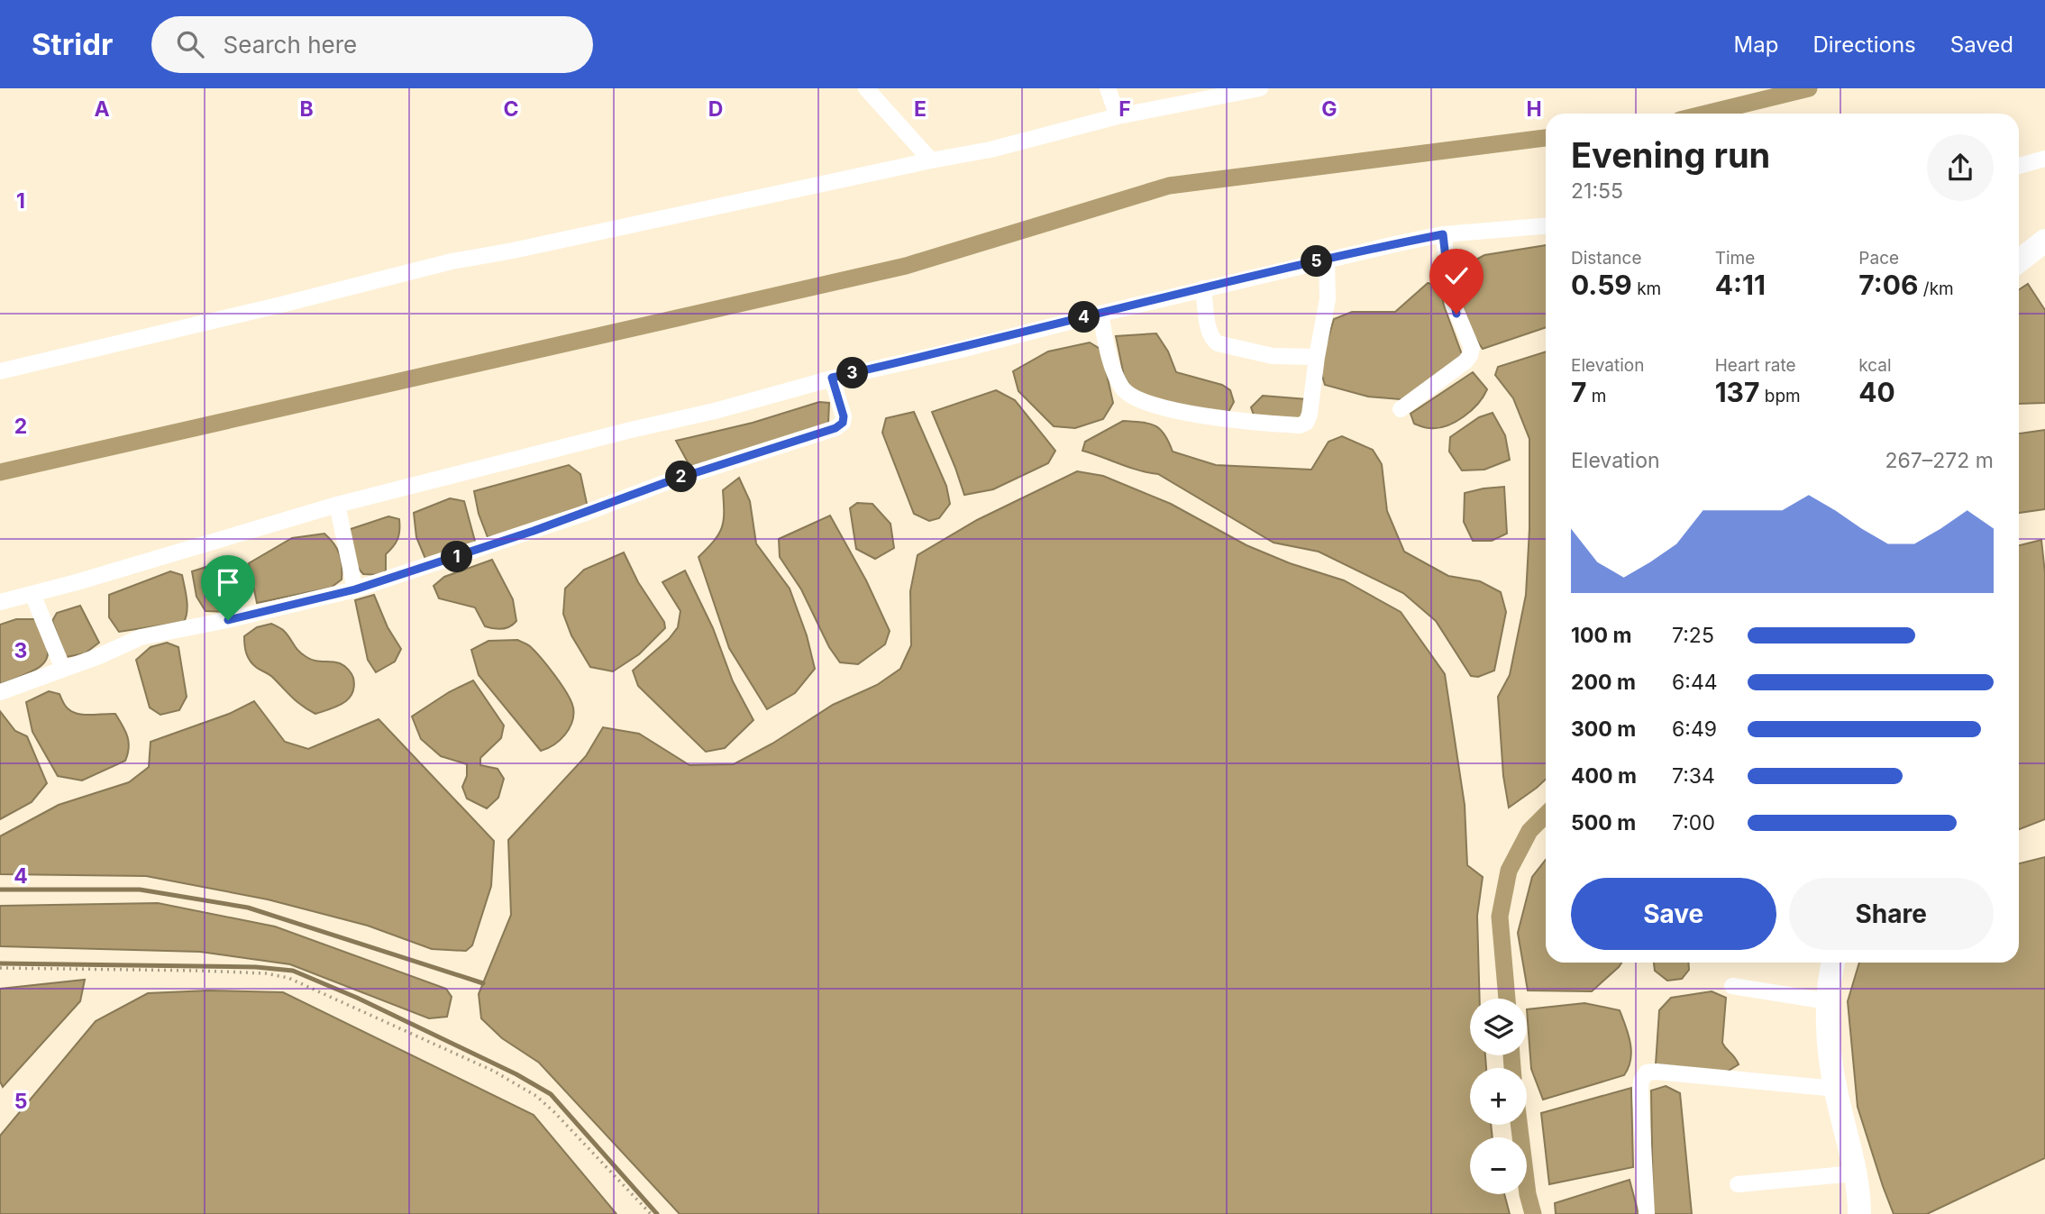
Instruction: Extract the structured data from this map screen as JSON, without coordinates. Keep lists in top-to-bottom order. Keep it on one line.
{"page":{"header":"Stridr","search":"Search here","nav":["Map","Directions","Saved"],"heading":["Evening run","21:55"],"stats":[["Distance","0.59 km"],["Time","4:11"],["Pace","7:06 /km"],["Elevation","7 m"],["Heart rate","137 bpm"],["kcal","40"]],"pins":["5","4","3","2","1"],"chart":["Elevation","267–272 m"],"list":[{"name":"100 m","note":"7:25"},{"name":"200 m","note":"6:44"},{"name":"300 m","note":"6:49"},{"name":"400 m","note":"7:34"},{"name":"500 m","note":"7:00"}],"buttons":["Save","Share"],"map_buttons":["+","−"]},"grid":{"columns":["A","B","C","D","E","F","G","H"],"rows":["1","2","3","4","5"]}}
